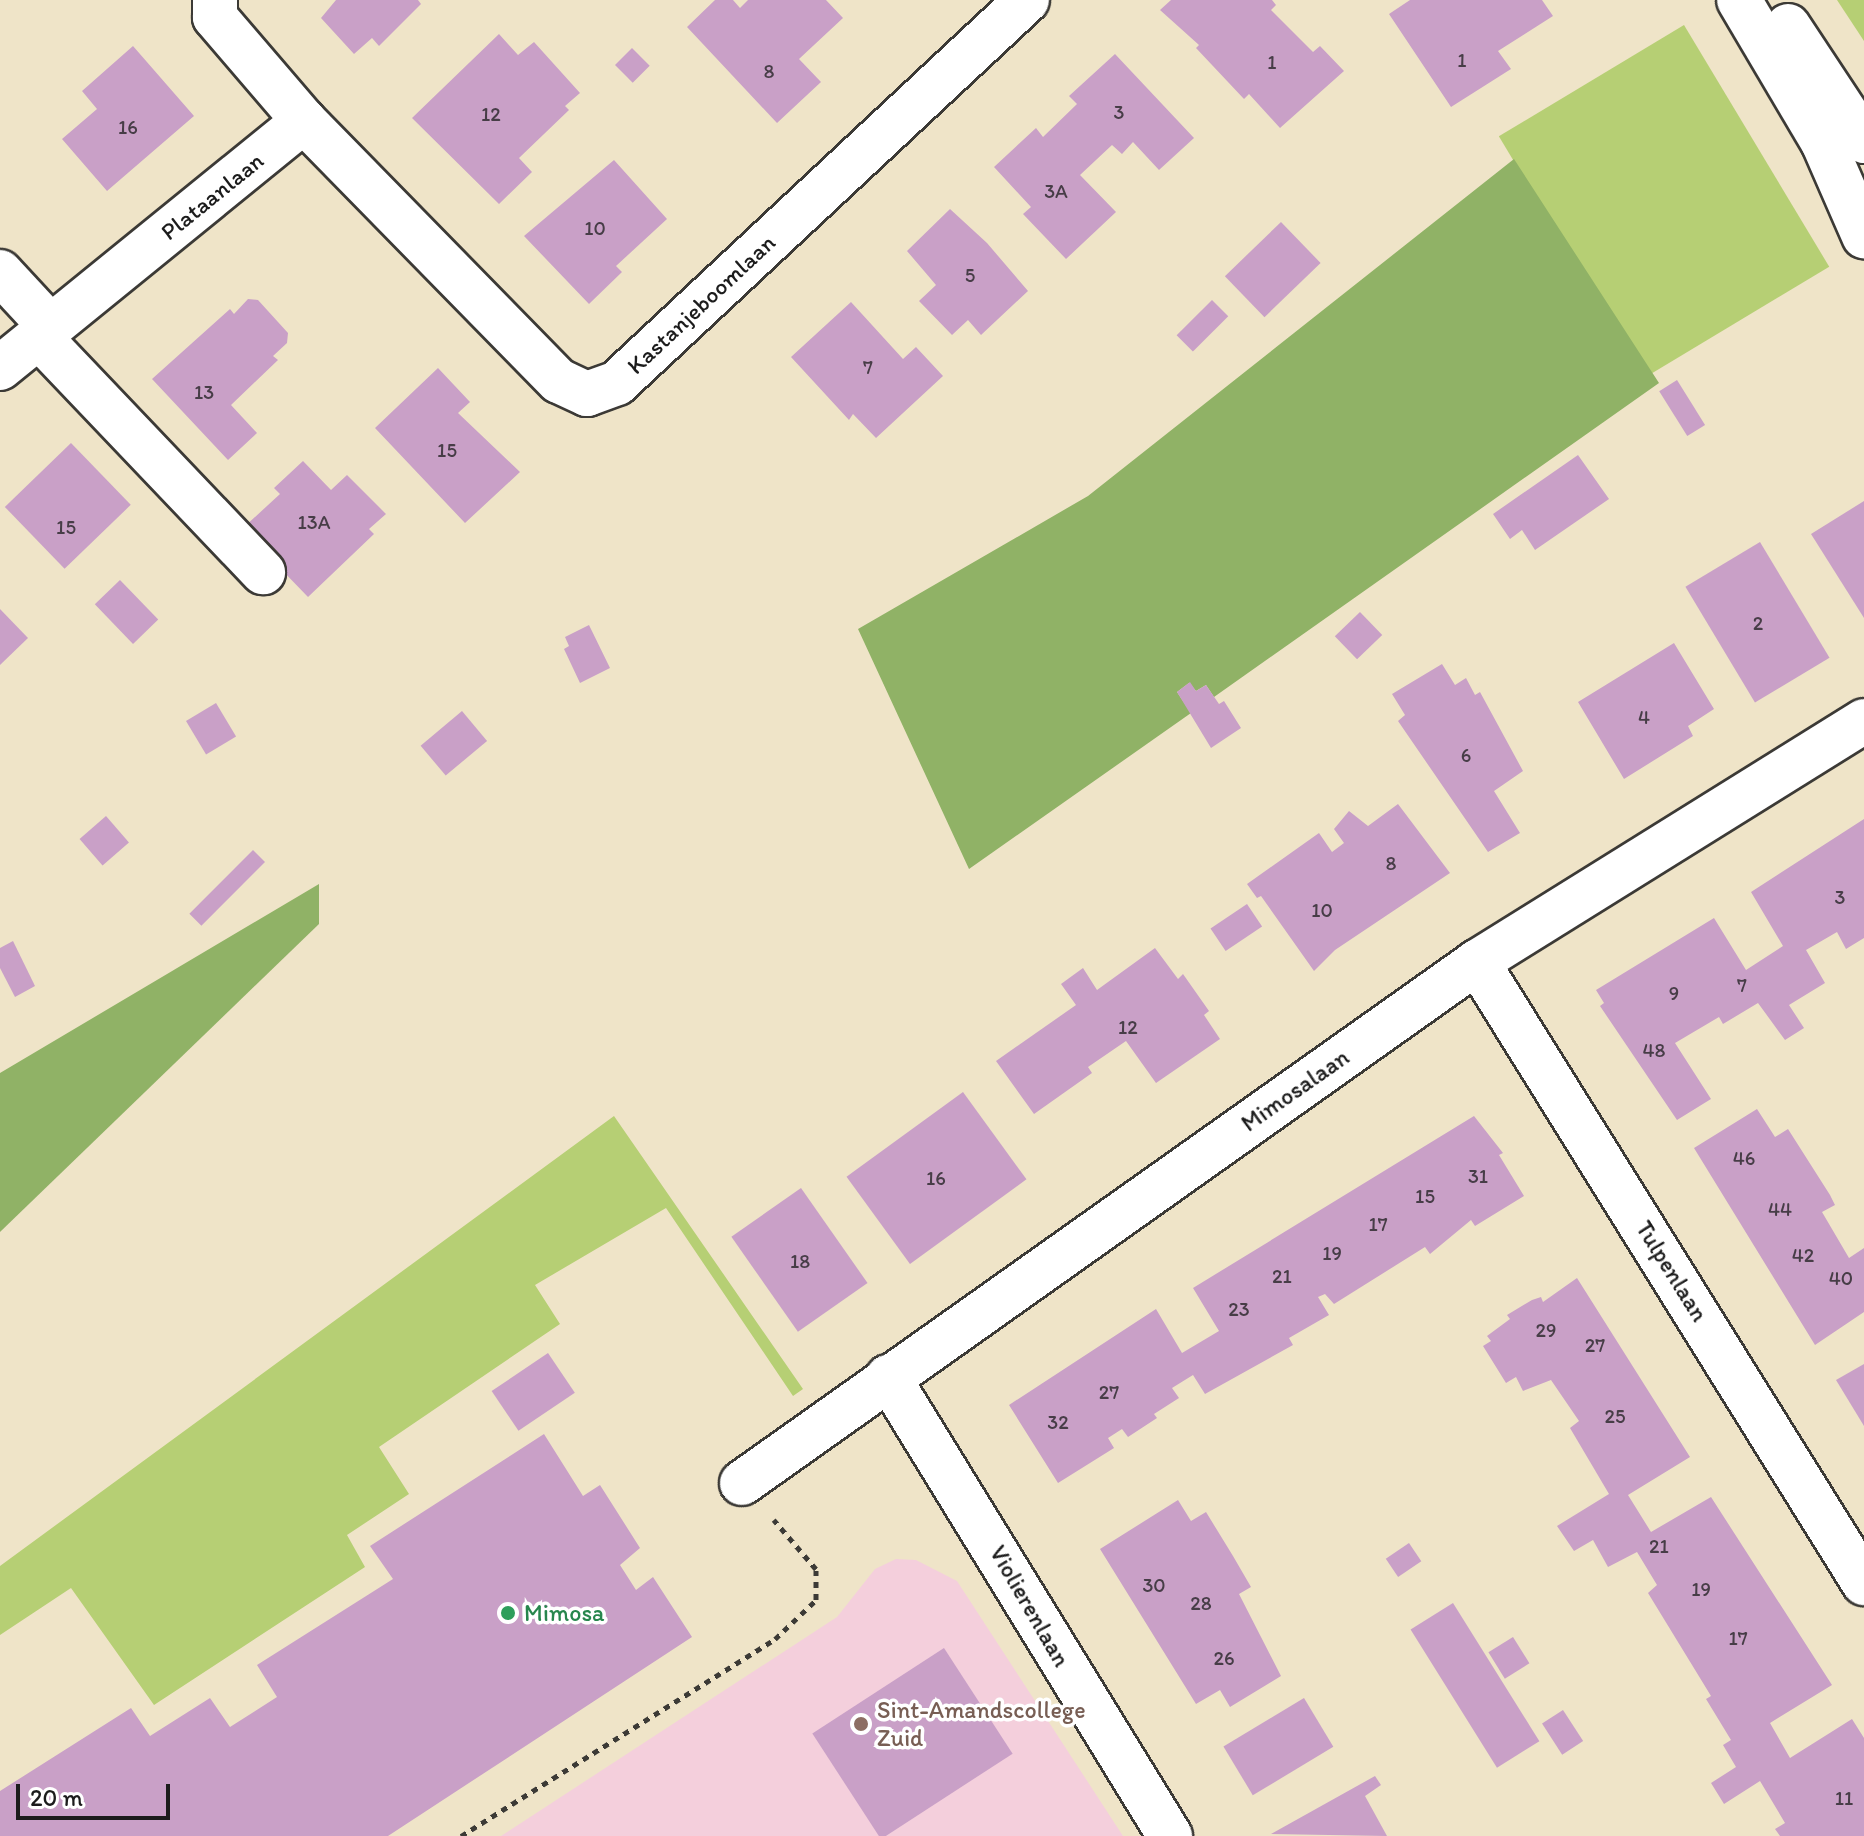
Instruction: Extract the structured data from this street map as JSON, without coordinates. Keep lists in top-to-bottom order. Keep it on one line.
{"streets":{"street":["Plataanlaan","Kastanjeboomlaan","Mimosalaan","Tulpenlaan","Violierenlaan"]},"crossings":[["Plataanlaan","Kastanjeboomlaan"],["Mimosalaan","Tulpenlaan"],["Mimosalaan","Violierenlaan"]],"places":["Mimosa","Sint-Amandscollege Zuid"],"house_numbers":["1","1","8","3","12","16","3A","10","5","7","13","15","13A","15","2","4","6","8","3","10","7","9","12","48","46","31","16","15","44","17","19","42","18","21","40","23","29","27","27","25","32","21","30","19","28","17","26","11"],"scale_bar":"20 m"}
